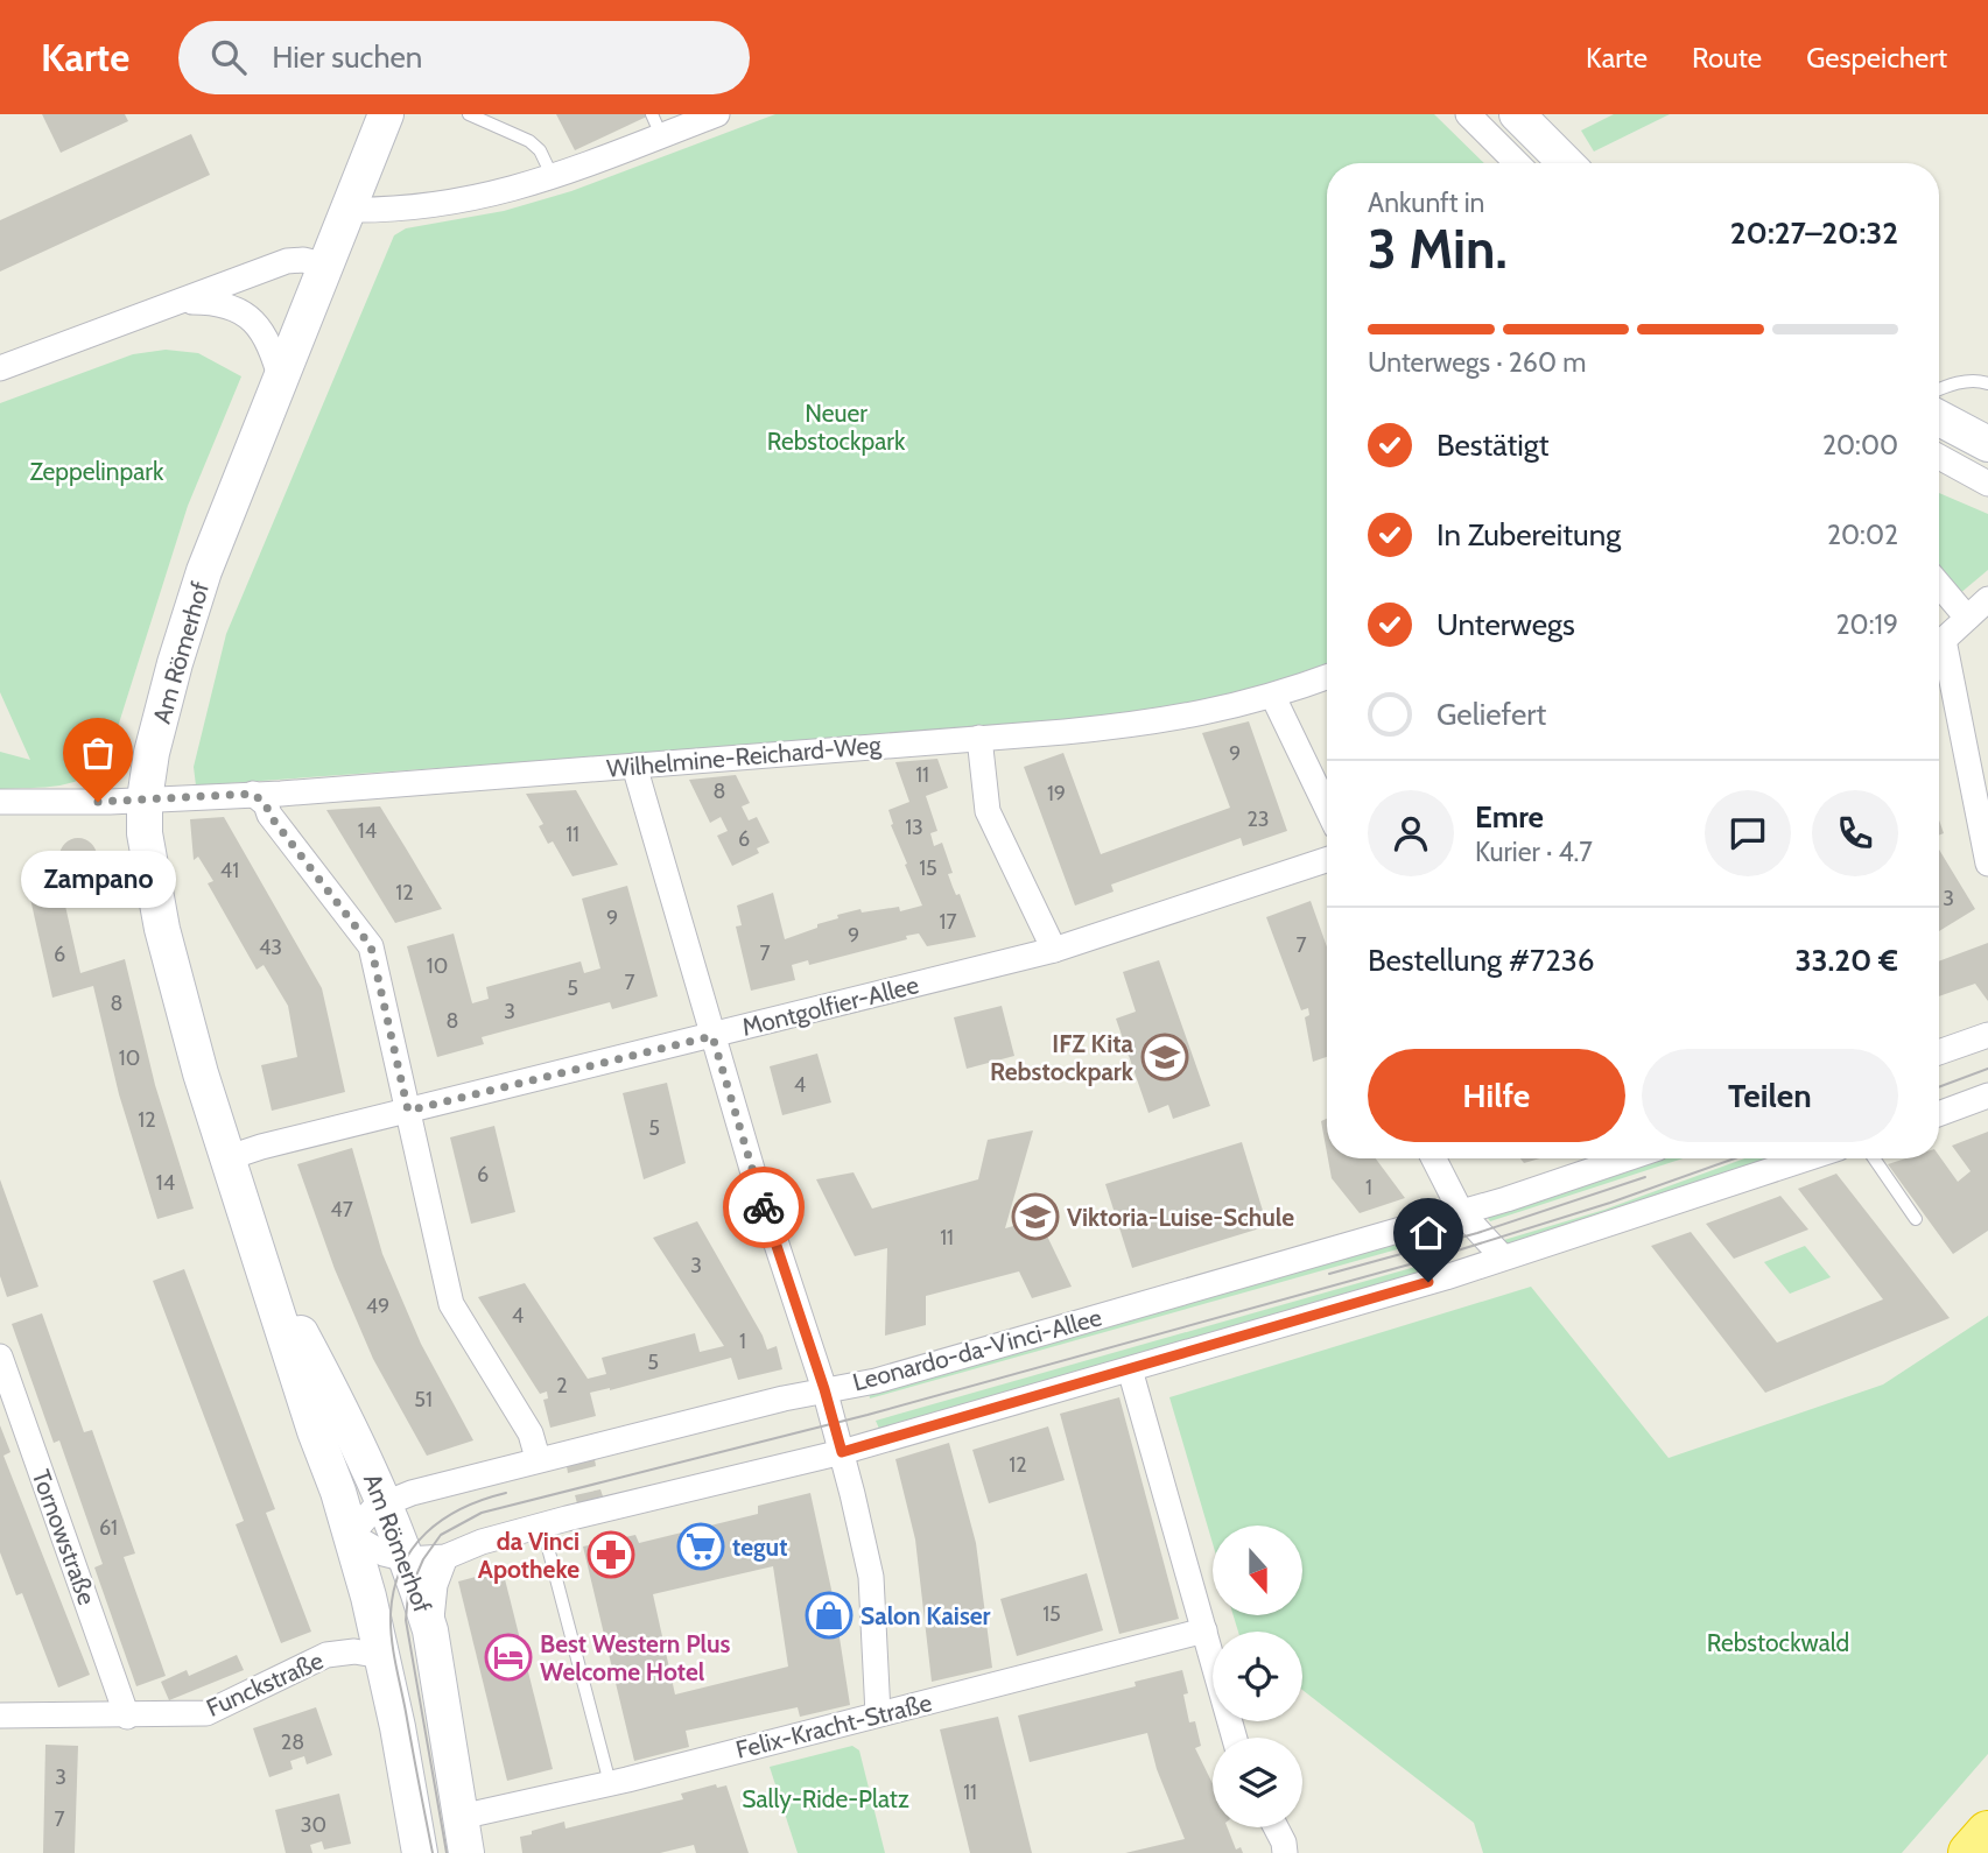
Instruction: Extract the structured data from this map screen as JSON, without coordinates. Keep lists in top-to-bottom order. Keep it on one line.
{"streets":{"main road":["Am Römerhof"],"street":["Wilhelmine-Reichard-Weg","Montgolfier-Allee","Leonardo-da-Vinci-Allee","Tornowstraße","Funckstraße","Felix-Kracht-Straße"]},"crossings":[["Am Römerhof","Wilhelmine-Reichard-Weg"],["Am Römerhof","Montgolfier-Allee"],["Am Römerhof","Leonardo-da-Vinci-Allee"],["Am Römerhof","Funckstraße"],["Am Römerhof","Felix-Kracht-Straße"],["Tornowstraße","Funckstraße"]],"parks":["Neuer Rebstockpark","Zeppelinpark","Rebstockwald","Sally-Ride-Platz"],"places":{"other":["Zampano"],"school or university":["IFZ Kita Rebstockpark","Viktoria-Luise-Schule"],"supermarket":["tegut"],"pharmacy":["da Vinci Apotheke"],"shop":["Salon Kaiser"],"hotel":["Best Western Plus Welcome Hotel"]},"house_numbers":["9","11","8","19","23","13","14","11","6","15","41","12","3","9","17","9","7","43","7","6","10","7","5","8","3","8","10","4","12","5","6","14","1","47","11","3","49","4","1","5","2","51","12","61","15","28","3","11","7","30"],"north":"bottom","page":{"header":"Karte","search":"Hier suchen","nav":["Karte","Route","Gespeichert"],"heading":["3 Min.","Ankunft in","20:27–20:32"],"panel":["Emre","Kurier · 4.7","Bestellung #7236","33.20 €"],"bar":"Unterwegs · 260 m","list":[["Bestätigt","20:00"],["In Zubereitung","20:02"],["Unterwegs","20:19"],"Geliefert"],"bubble":"Zampano","buttons":["Hilfe","Teilen"]}}
